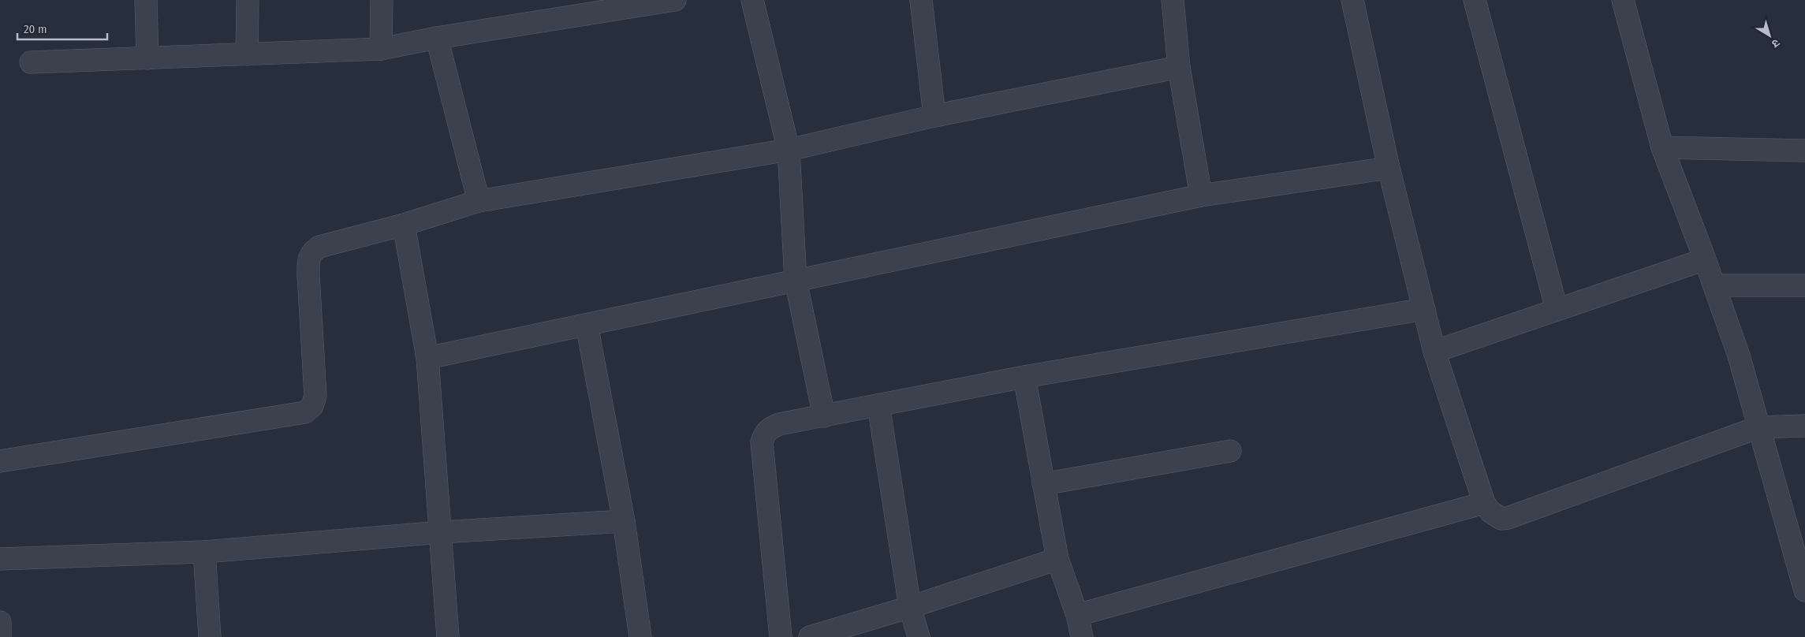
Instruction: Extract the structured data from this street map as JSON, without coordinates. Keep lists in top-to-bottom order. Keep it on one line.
{"scale_bar":"20 m","north":"bottom right"}
